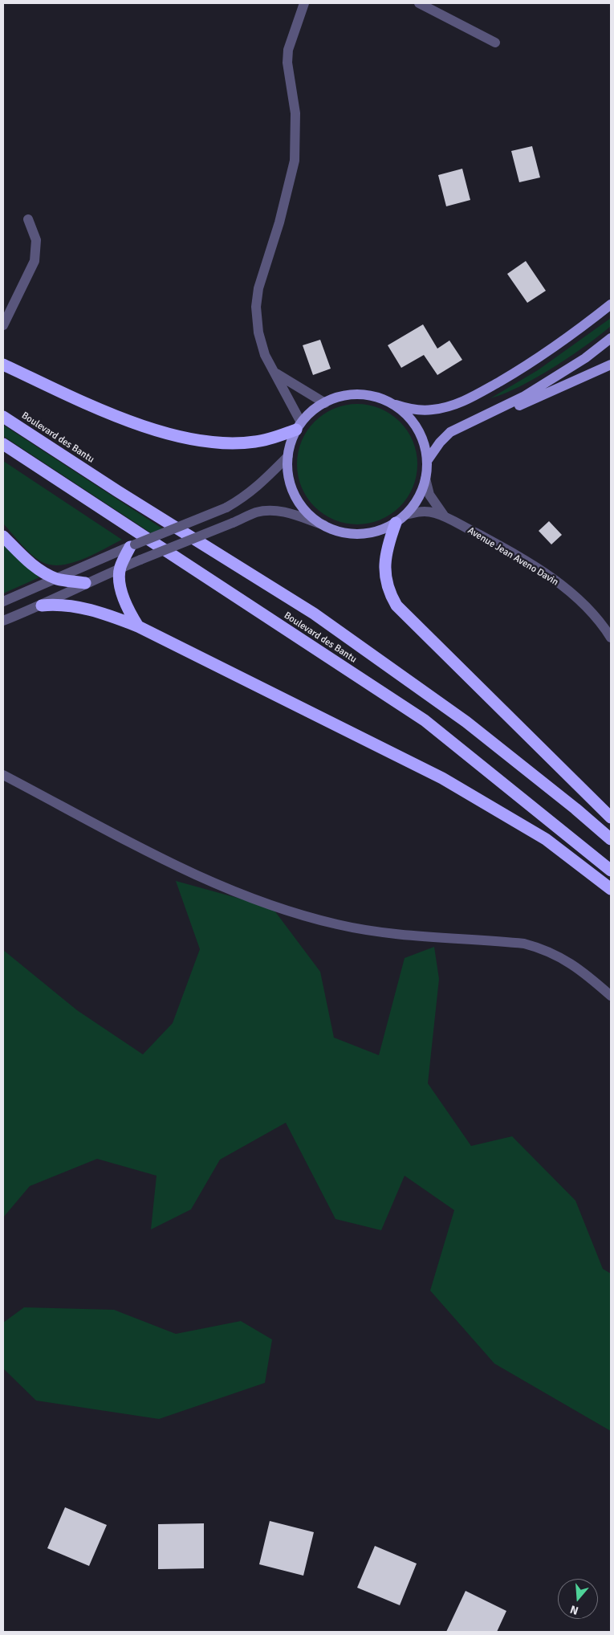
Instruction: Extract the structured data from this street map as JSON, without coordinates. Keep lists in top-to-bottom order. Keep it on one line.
{"streets":{"highway":["Boulevard des Bantu"],"street":["Avenue Jean Aveno Davin"]},"north":"bottom"}
